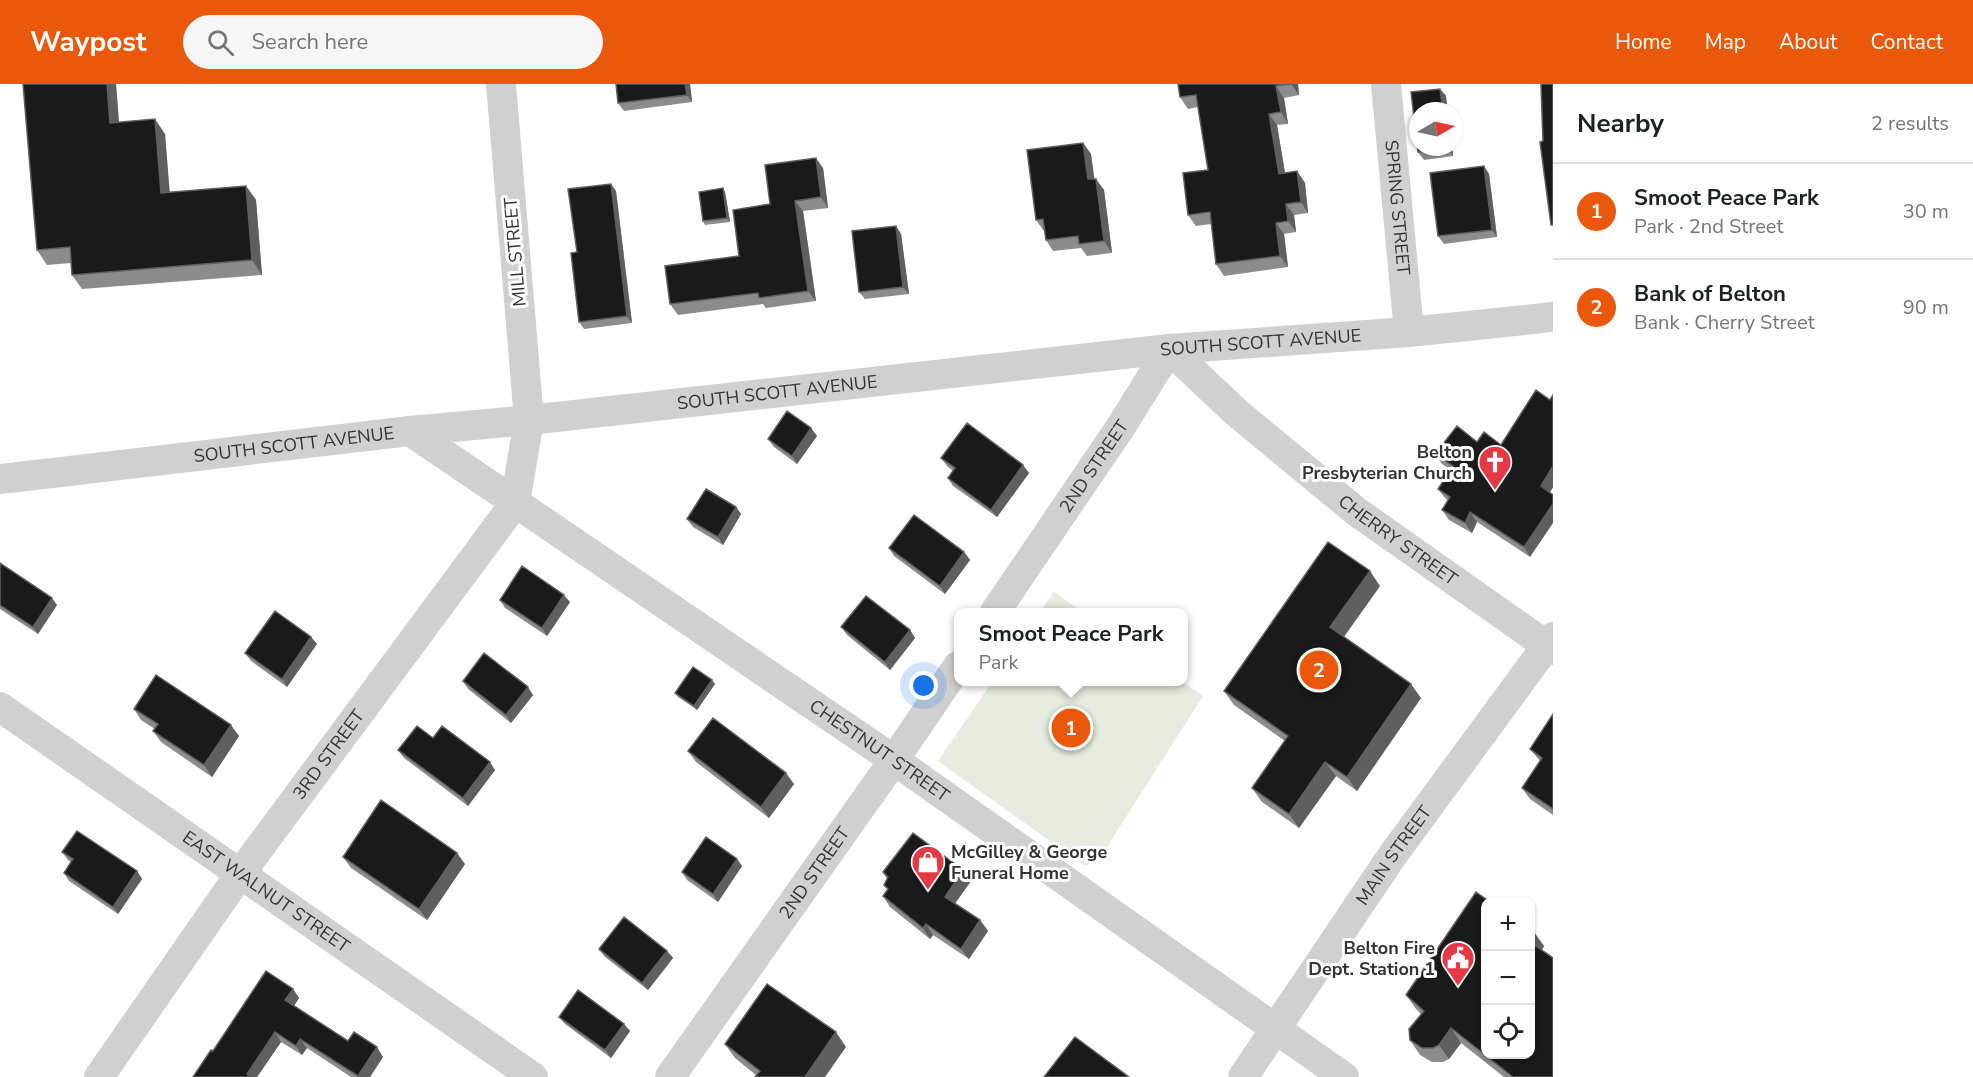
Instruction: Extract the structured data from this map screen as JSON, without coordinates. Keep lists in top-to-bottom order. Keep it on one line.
{"streets":{"street":["SPRING STREET","MILL STREET","SOUTH SCOTT AVENUE","2ND STREET","CHERRY STREET","CHESTNUT STREET","3RD STREET","MAIN STREET","EAST WALNUT STREET"]},"crossings":[["SPRING STREET","SOUTH SCOTT AVENUE"],["MILL STREET","SOUTH SCOTT AVENUE"],["MILL STREET","3RD STREET"],["SOUTH SCOTT AVENUE","2ND STREET"],["SOUTH SCOTT AVENUE","CHERRY STREET"],["SOUTH SCOTT AVENUE","CHESTNUT STREET"],["SOUTH SCOTT AVENUE","3RD STREET"],["2ND STREET","CHERRY STREET"],["2ND STREET","CHESTNUT STREET"],["CHERRY STREET","MAIN STREET"],["CHESTNUT STREET","3RD STREET"],["CHESTNUT STREET","MAIN STREET"],["3RD STREET","EAST WALNUT STREET"]],"places":{"church":["Belton Presbyterian Church"],"shop":["McGilley & George Funeral Home"],"public building":["Belton Fire Dept. Station 1"]},"north":"right","page":{"header":"Waypost","search":"Search here","nav":["Home","Map","About","Contact"],"heading":["Nearby","2 results"],"list":[{"mark":"1","name":"Smoot Peace Park","note":"Park · 2nd Street","value":"30 m"},{"mark":"2","name":"Bank of Belton","note":"Bank · Cherry Street","value":"90 m"}],"popup":["Smoot Peace Park","Park"],"pins":["2","1"],"map_buttons":["+","−"]}}
